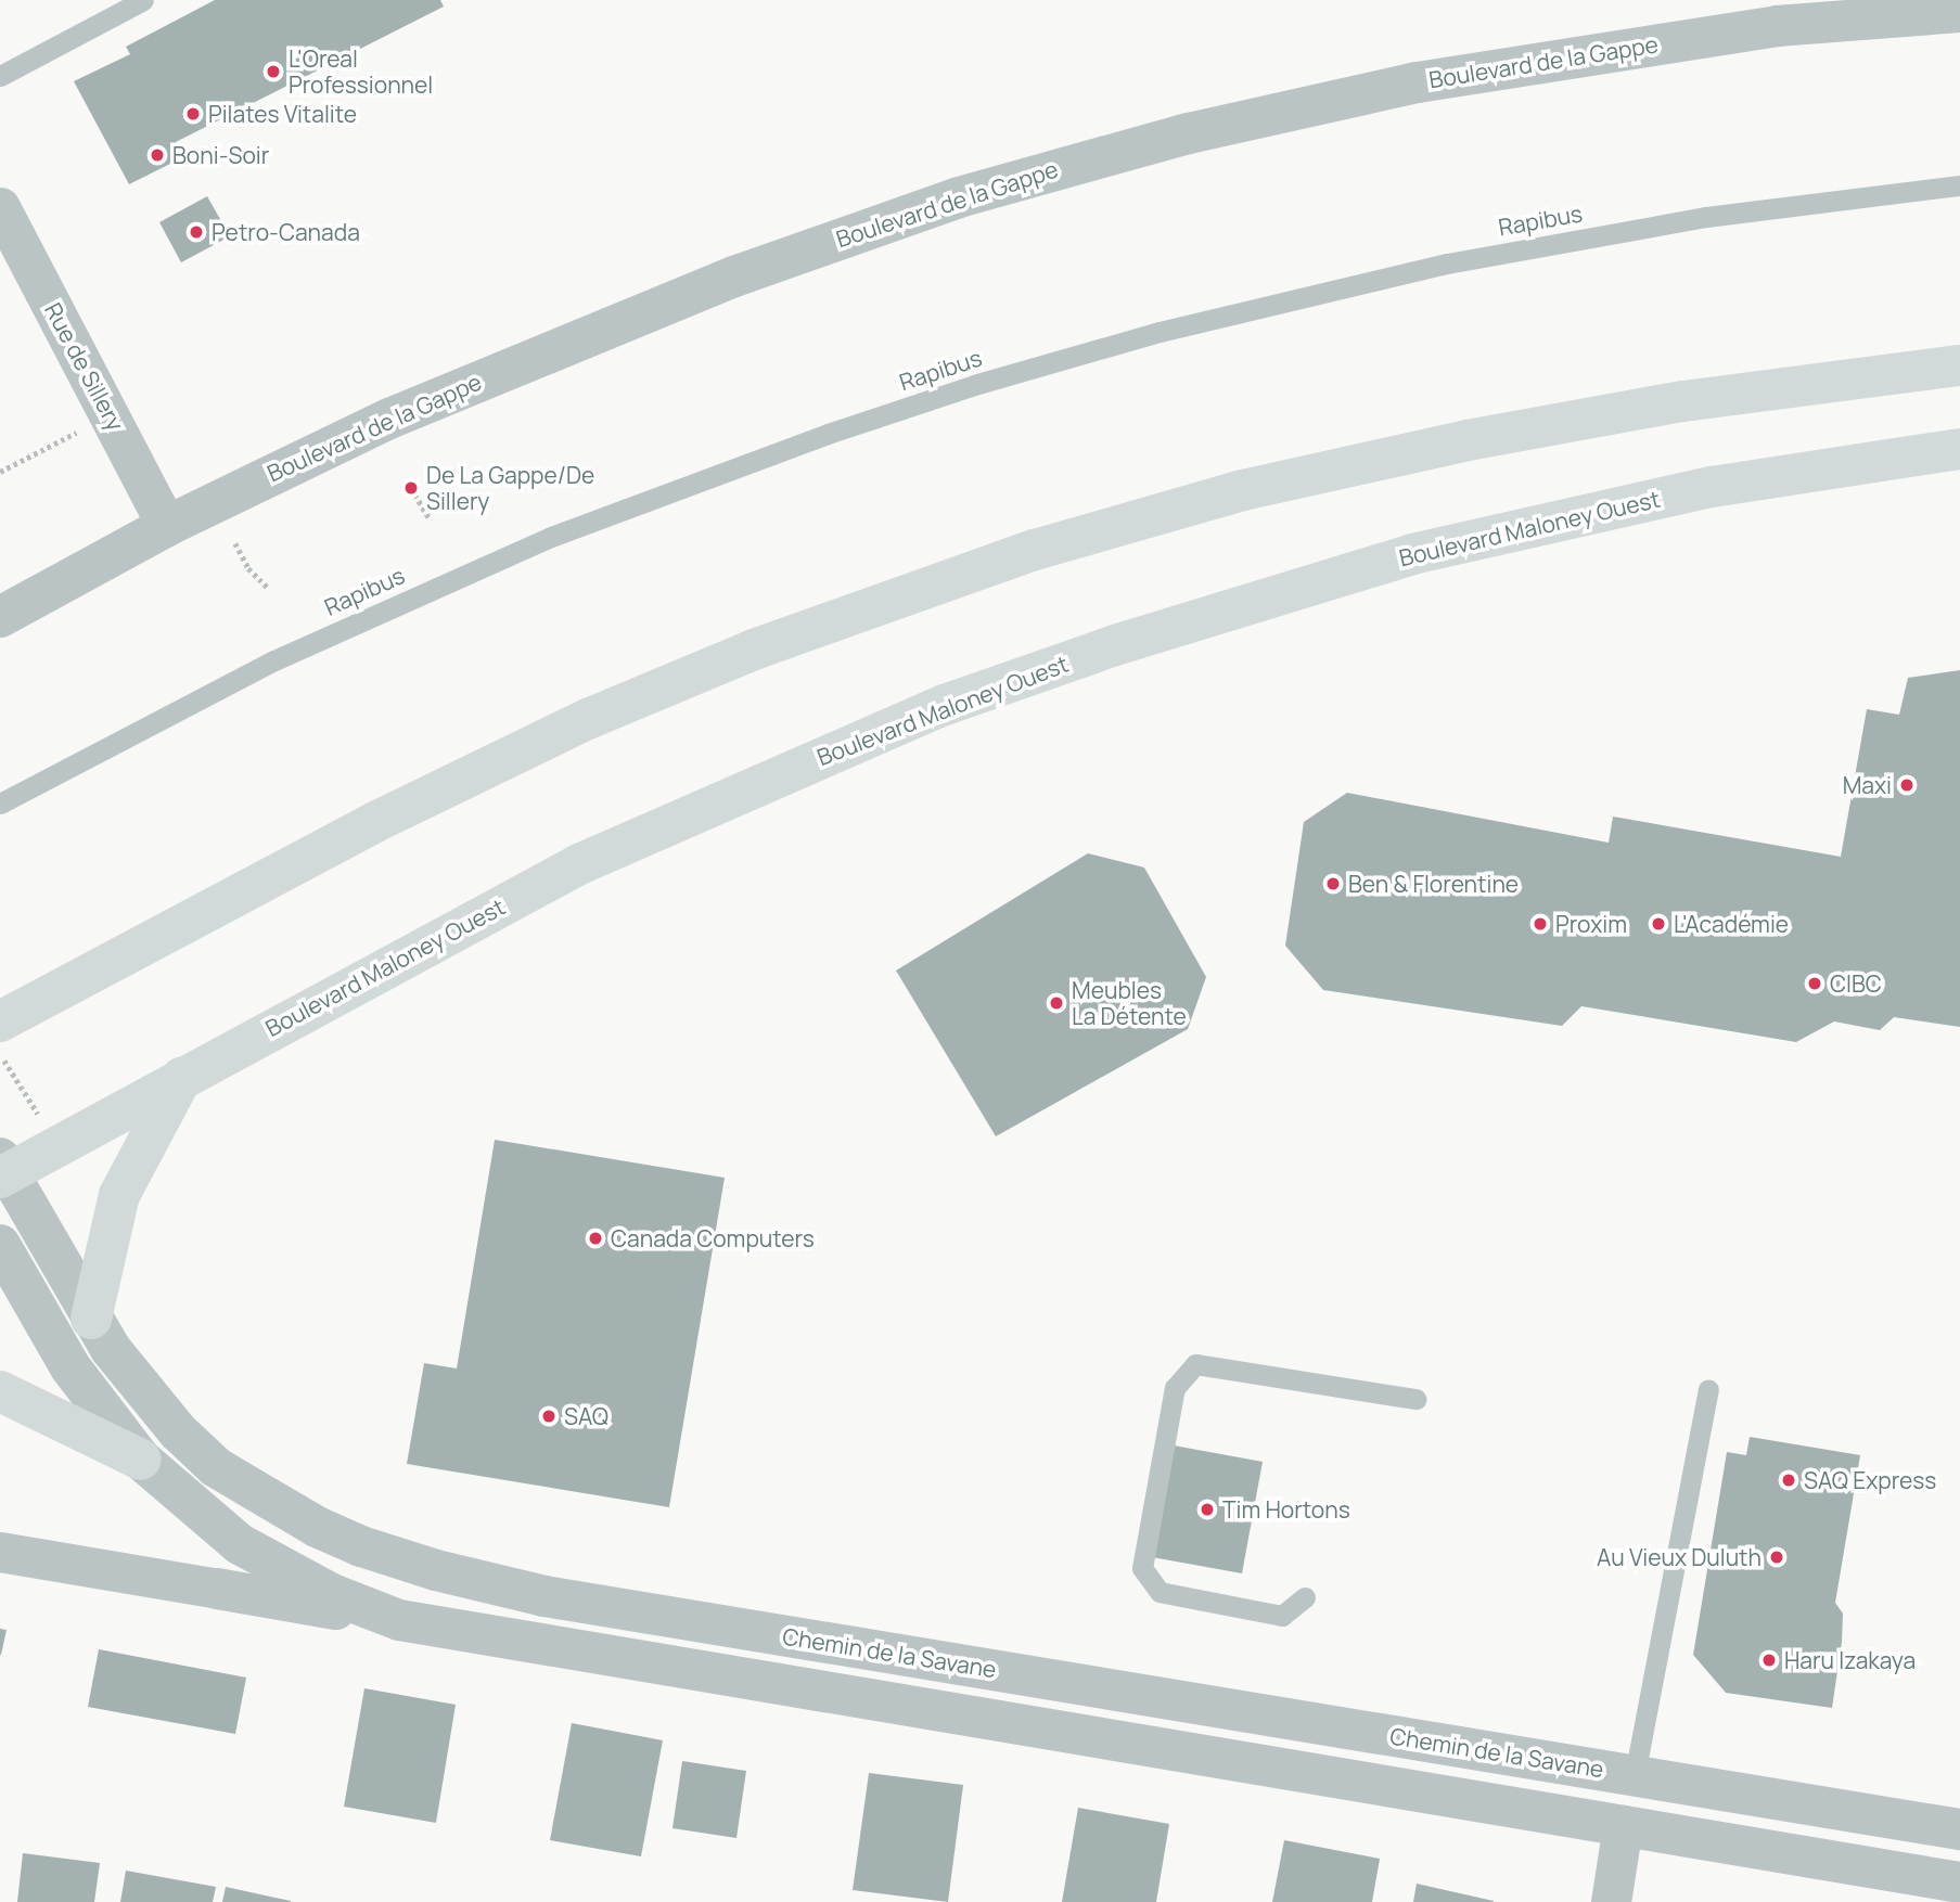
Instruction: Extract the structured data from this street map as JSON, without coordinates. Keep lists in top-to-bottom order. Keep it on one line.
{"streets":{"main road":["Boulevard Maloney Ouest"],"street":["Boulevard de la Gappe","Rue de Sillery","Chemin de la Savane"],"lane":["Rapibus"]},"crossings":[["Boulevard de la Gappe","Rue de Sillery"],["Boulevard Maloney Ouest","Chemin de la Savane"]],"places":["L'Oreal Professionnel","Pilates Vitalite","Boni-Soir","Petro-Canada","De La Gappe/De Sillery","Maxi","Ben & Florentine","Proxim","L'Académie","CIBC","Meubles La Détente","Canada Computers","SAQ","SAQ Express","Tim Hortons","Au Vieux Duluth","Haru Izakaya"]}
